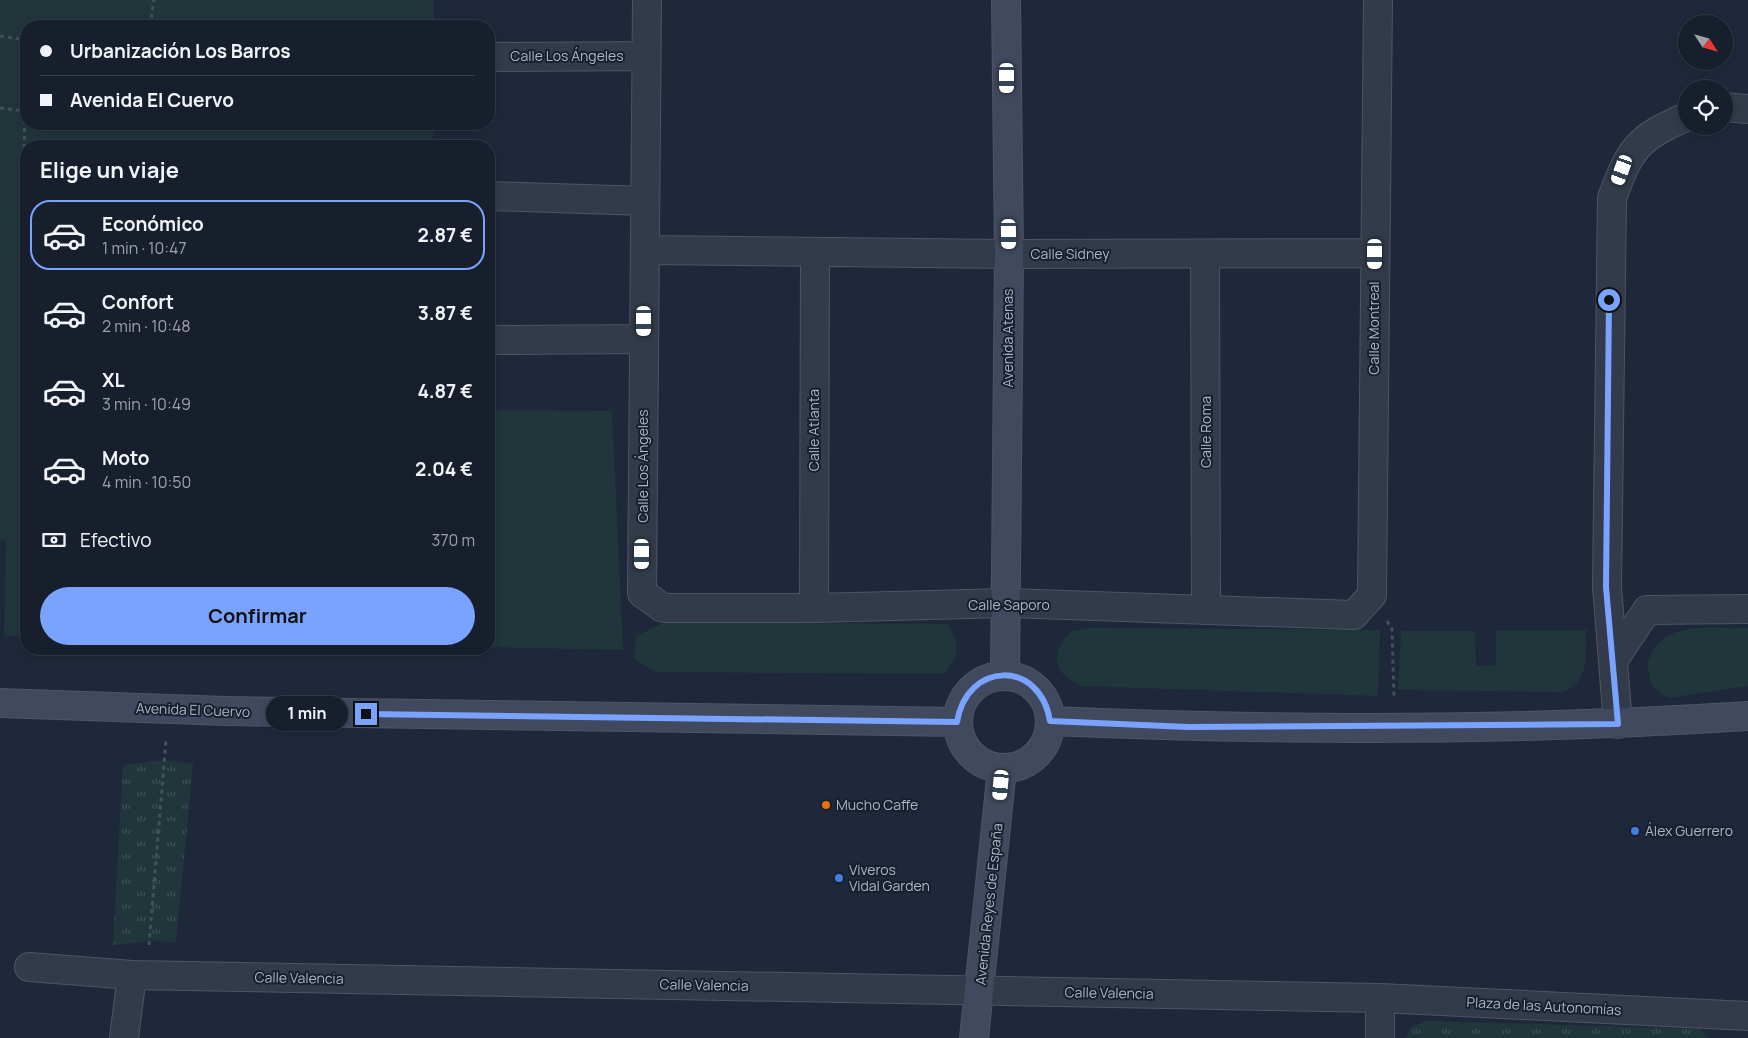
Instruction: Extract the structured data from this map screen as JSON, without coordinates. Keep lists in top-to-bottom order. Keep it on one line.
{"streets":{"street":["Calle Los Ángeles","Calle Sidney","Calle Montreal","Avenida Atenas","Calle Atlanta","Calle Roma","Calle Saporo","Avenida El Cuervo","Avenida Reyes de España","Calle Valencia","Plaza de las Autonomías"]},"crossings":[["Calle Los Ángeles","Calle Sidney"],["Calle Los Ángeles","Calle Saporo"],["Calle Sidney","Calle Montreal"],["Calle Sidney","Avenida Atenas"],["Calle Sidney","Calle Atlanta"],["Calle Sidney","Calle Roma"],["Calle Montreal","Calle Saporo"],["Avenida Atenas","Calle Saporo"],["Avenida Atenas","Avenida El Cuervo"],["Avenida Atenas","Avenida Reyes de España"],["Calle Atlanta","Calle Saporo"],["Calle Roma","Calle Saporo"],["Avenida El Cuervo","Avenida Reyes de España"],["Avenida Reyes de España","Calle Valencia"],["Calle Valencia","Plaza de las Autonomías"]],"places":["Mucho Caffe","Álex Guerrero","Viveros Vidal Garden"],"north":"bottom right","page":{"banner":["Urbanización Los Barros","Avenida El Cuervo"],"heading":"Elige un viaje","list":[{"name":"Económico","note":"1 min · 10:47","value":"2.87 €"},{"name":"Confort","note":"2 min · 10:48","value":"3.87 €"},{"name":"XL","note":"3 min · 10:49","value":"4.87 €"},{"name":"Moto","note":"4 min · 10:50","value":"2.04 €"}],"pay":["Efectivo","370 m"],"buttons":"Confirmar","bubble":"1 min"}}
